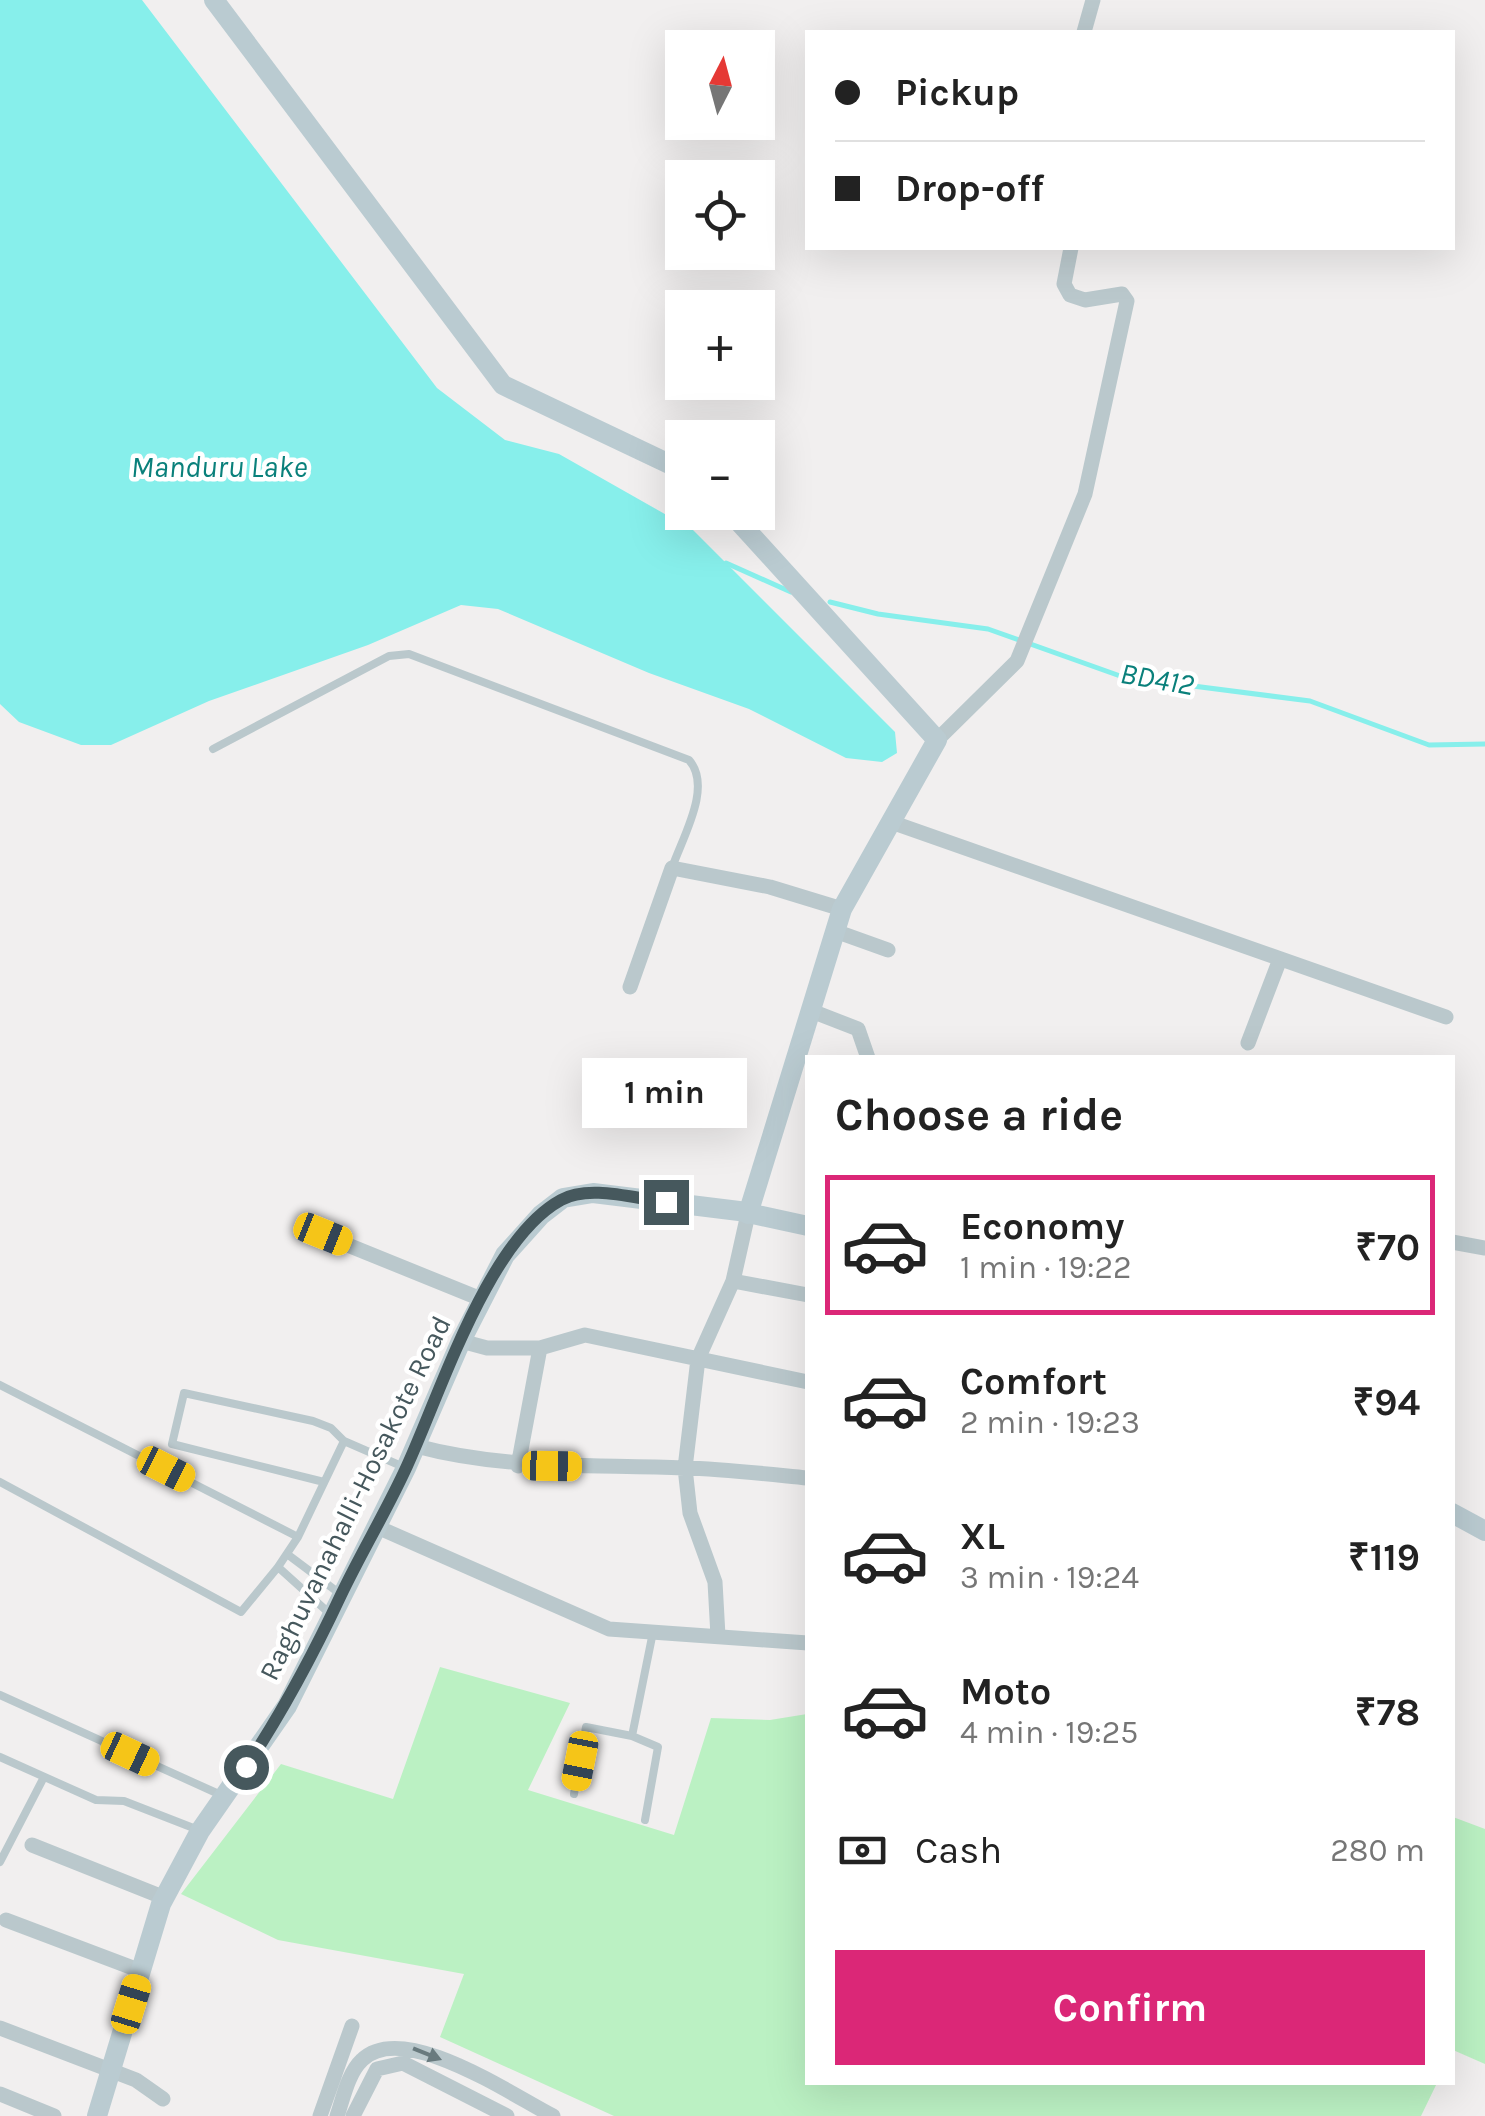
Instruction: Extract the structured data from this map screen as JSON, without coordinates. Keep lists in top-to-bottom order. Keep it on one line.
{"streets":{"main road":["Raghuvanahalli-Hosakote Road"]},"water":["Manduru Lake","BD412"],"north":"top","page":{"map_buttons":["+","−"],"banner":["Pickup","Drop-off"],"heading":"Choose a ride","bubble":"1 min","list":[{"name":"Economy","note":"1 min · 19:22","value":"₹70"},{"name":"Comfort","note":"2 min · 19:23","value":"₹94"},{"name":"XL","note":"3 min · 19:24","value":"₹119"},{"name":"Moto","note":"4 min · 19:25","value":"₹78"}],"pay":["Cash","280 m"],"buttons":"Confirm"}}
